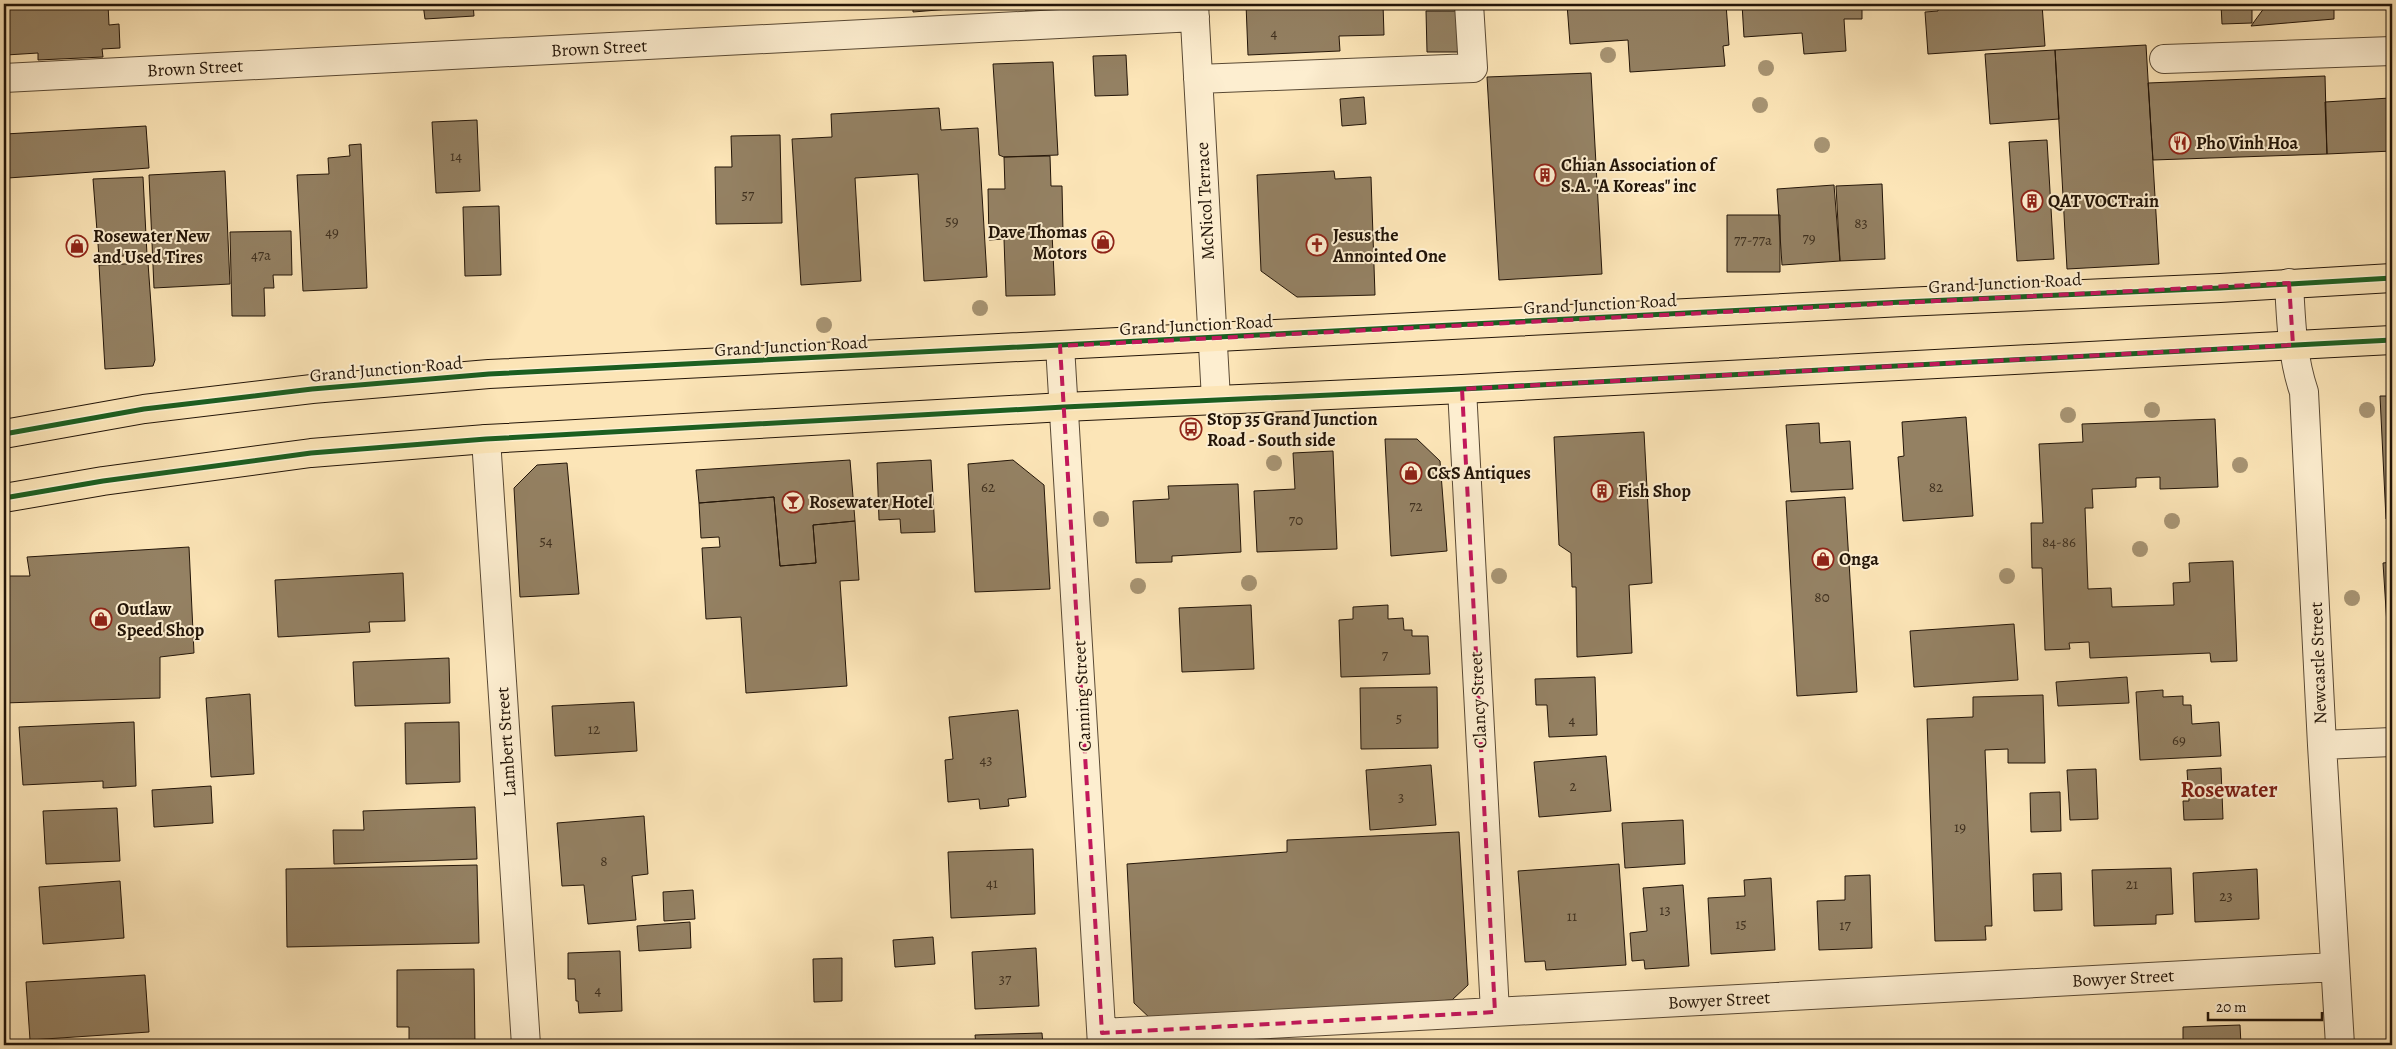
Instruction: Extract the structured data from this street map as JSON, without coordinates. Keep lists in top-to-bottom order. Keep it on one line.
{"streets":{"highway":["Grand Junction Road"],"street":["Brown Street","McNicol Terrace","Newcastle Street","Canning Street","Clancy Street","Lambert Street","Bowyer Street"]},"crossings":[["Brown Street","McNicol Terrace"],["McNicol Terrace","Grand Junction Road"],["Grand Junction Road","Newcastle Street"],["Grand Junction Road","Canning Street"],["Newcastle Street","Bowyer Street"],["Canning Street","Bowyer Street"],["Clancy Street","Bowyer Street"]],"districts":["Rosewater"],"places":{"restaurant":["Pho Vinh Hoa"],"building":["Chian Association of S.A. \"A Koreas\" inc","QAT VOCTrain","Fish Shop"],"shop":["Dave Thomas Motors","Rosewater New and Used Tires","C&S Antiques","Onga","Outlaw Speed Shop"],"church":["Jesus the Annointed One"],"bus stop":["Stop 35 Grand Junction Road - South side"],"bar":["Rosewater Hotel"]},"house_numbers":["4","14","57","59","83","49","79","77-77a","47a","62","82","72","70","54","84-86","80","7","5","4","12","69","43","2","3","19","8","41","21","23","13","11","15","17","37","4"],"scale_bar":"20 m"}
